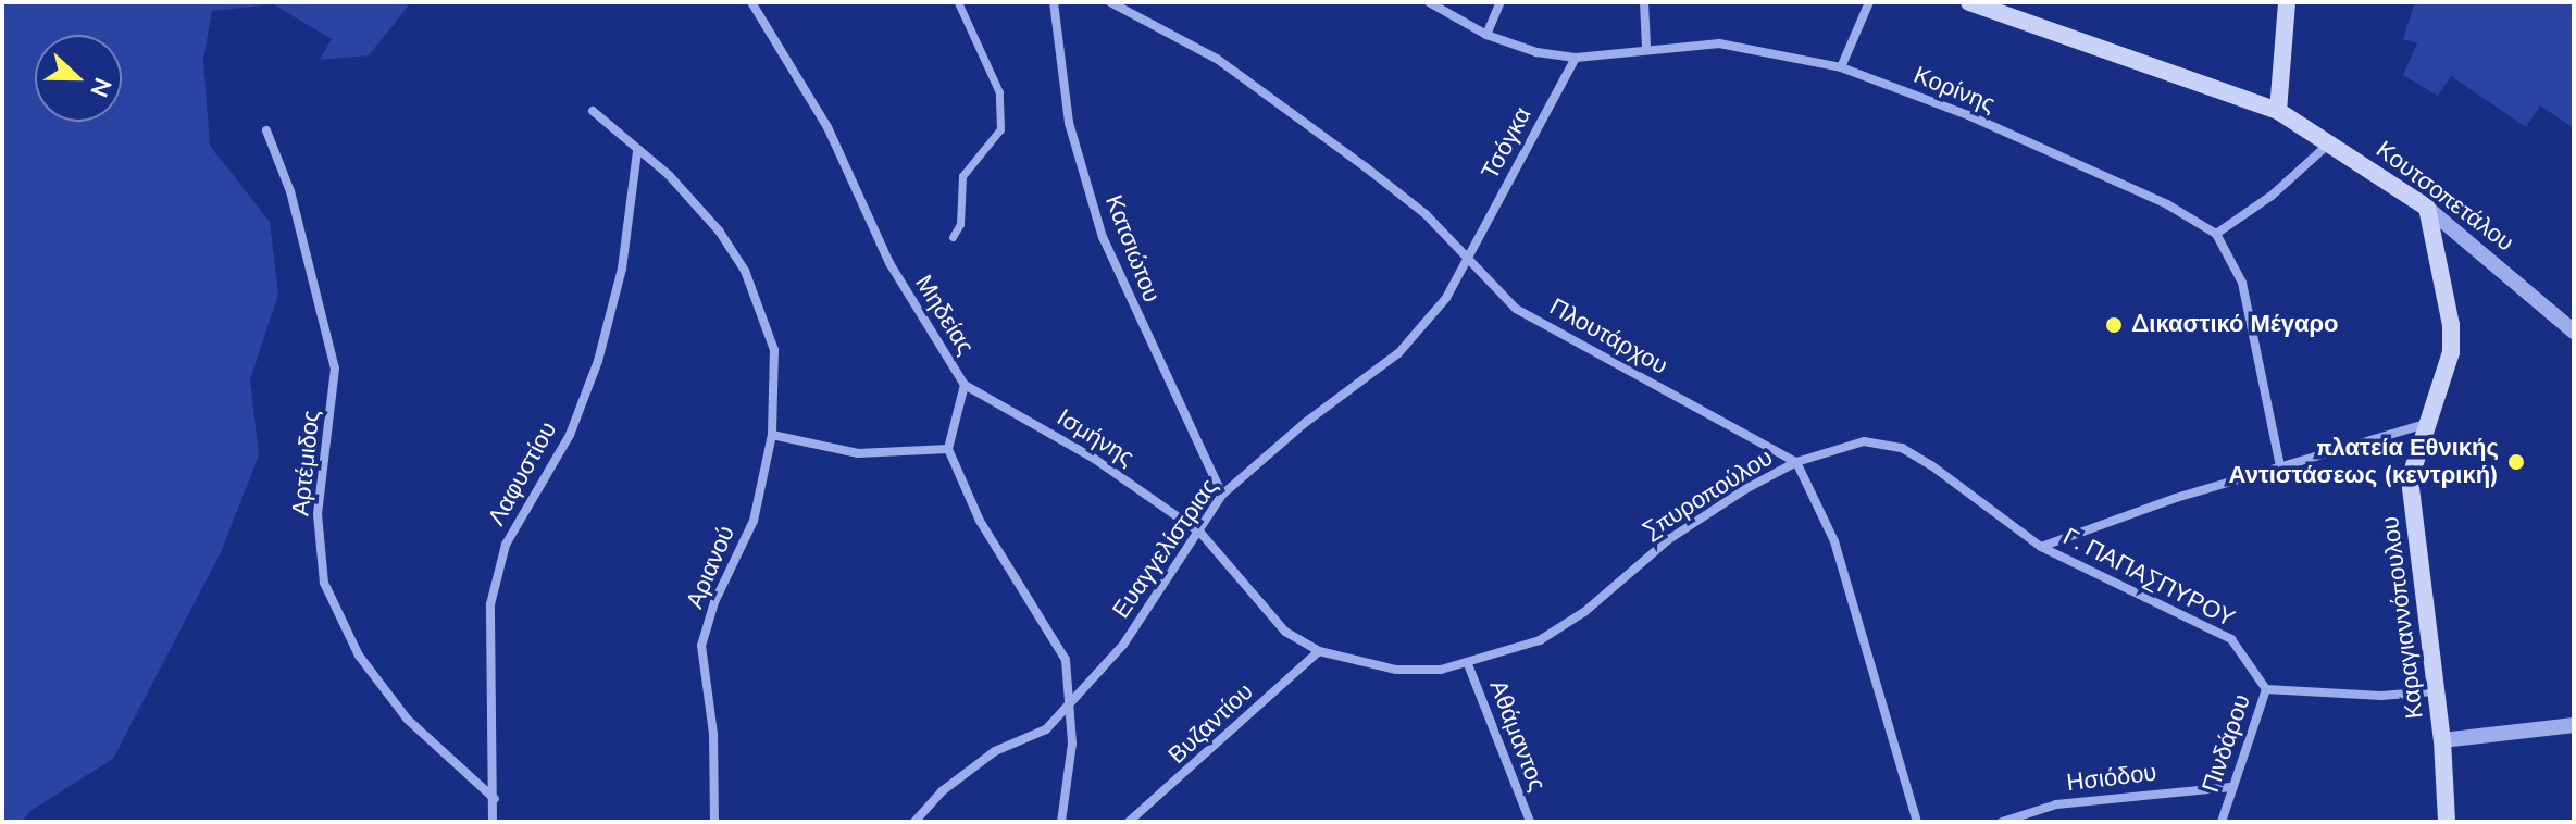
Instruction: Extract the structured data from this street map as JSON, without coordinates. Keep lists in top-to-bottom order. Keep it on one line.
{"streets":{"main road":["Κουτσοπετάλου","Καραγιαννόπουλου"],"street":["Κορίνης","Τσόγκα","Κατσιώτου","Μηδείας","Πλουτάρχου","Ισμήνης","Αρτέμιδος","Λαφυστίου","Σπυροπούλου","Ευαγγελίστριας","Αριανού","Γ. ΠΑΠΑΣΠΥΡΟΥ","Βυζαντίου","Αθάμαντος","Πινδάρου","Ησιόδου"]},"crossings":[["Κορίνης","Τσόγκα"],["Τσόγκα","Ευαγγελίστριας"],["Κουτσοπετάλου","Καραγιαννόπουλου"],["Κατσιώτου","Ευαγγελίστριας"],["Μηδείας","Ισμήνης"],["Πλουτάρχου","Σπυροπούλου"],["Πλουτάρχου","Ευαγγελίστριας"],["Ισμήνης","Σπυροπούλου"],["Ισμήνης","Ευαγγελίστριας"],["Αρτέμιδος","Λαφυστίου"],["Λαφυστίου","Αριανού"],["Σπυροπούλου","Ευαγγελίστριας"],["Σπυροπούλου","Γ. ΠΑΠΑΣΠΥΡΟΥ"],["Σπυροπούλου","Βυζαντίου"],["Σπυροπούλου","Αθάμαντος"],["Γ. ΠΑΠΑΣΠΥΡΟΥ","Πινδάρου"],["Καραγιαννόπουλου","Πινδάρου"],["Πινδάρου","Ησιόδου"]],"places":["Δικαστικό Μέγαρο","πλατεία Εθνικής Αντιστάσεως (κεντρική)"],"north":"right"}
